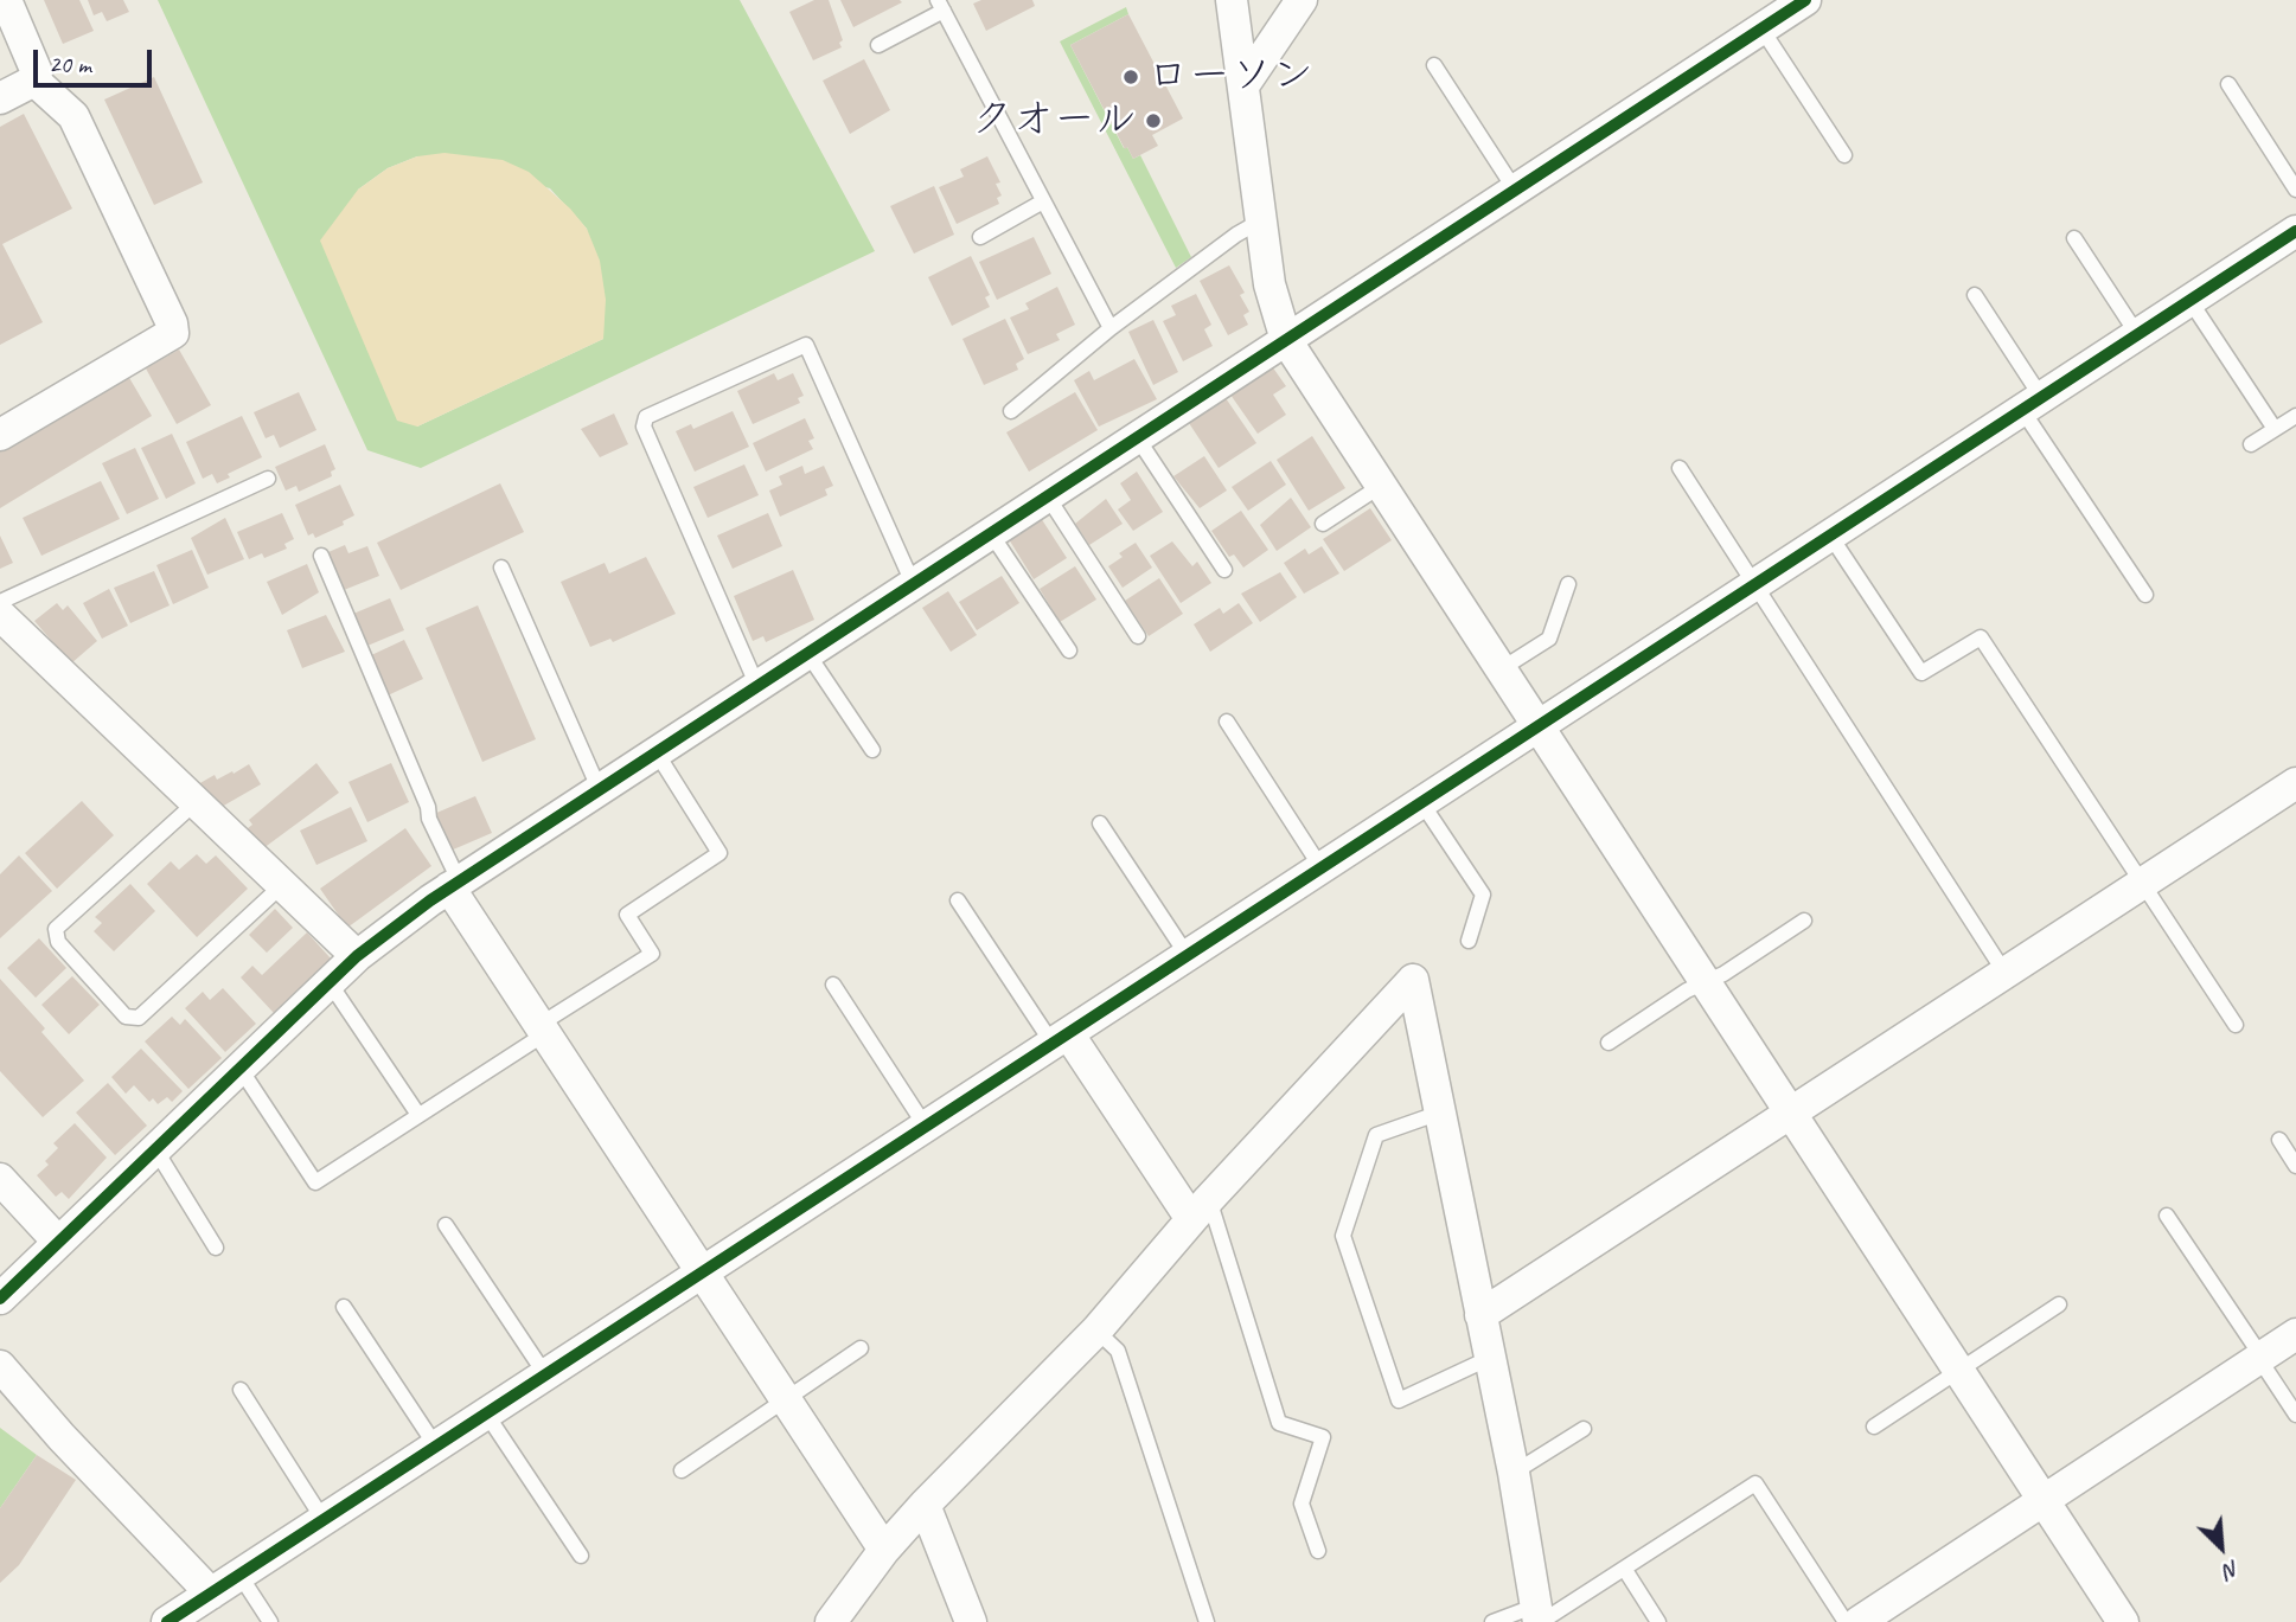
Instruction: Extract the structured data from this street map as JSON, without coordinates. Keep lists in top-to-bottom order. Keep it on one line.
{"places":["ローソン","クオール"],"scale_bar":"20 m","north":"bottom right"}
